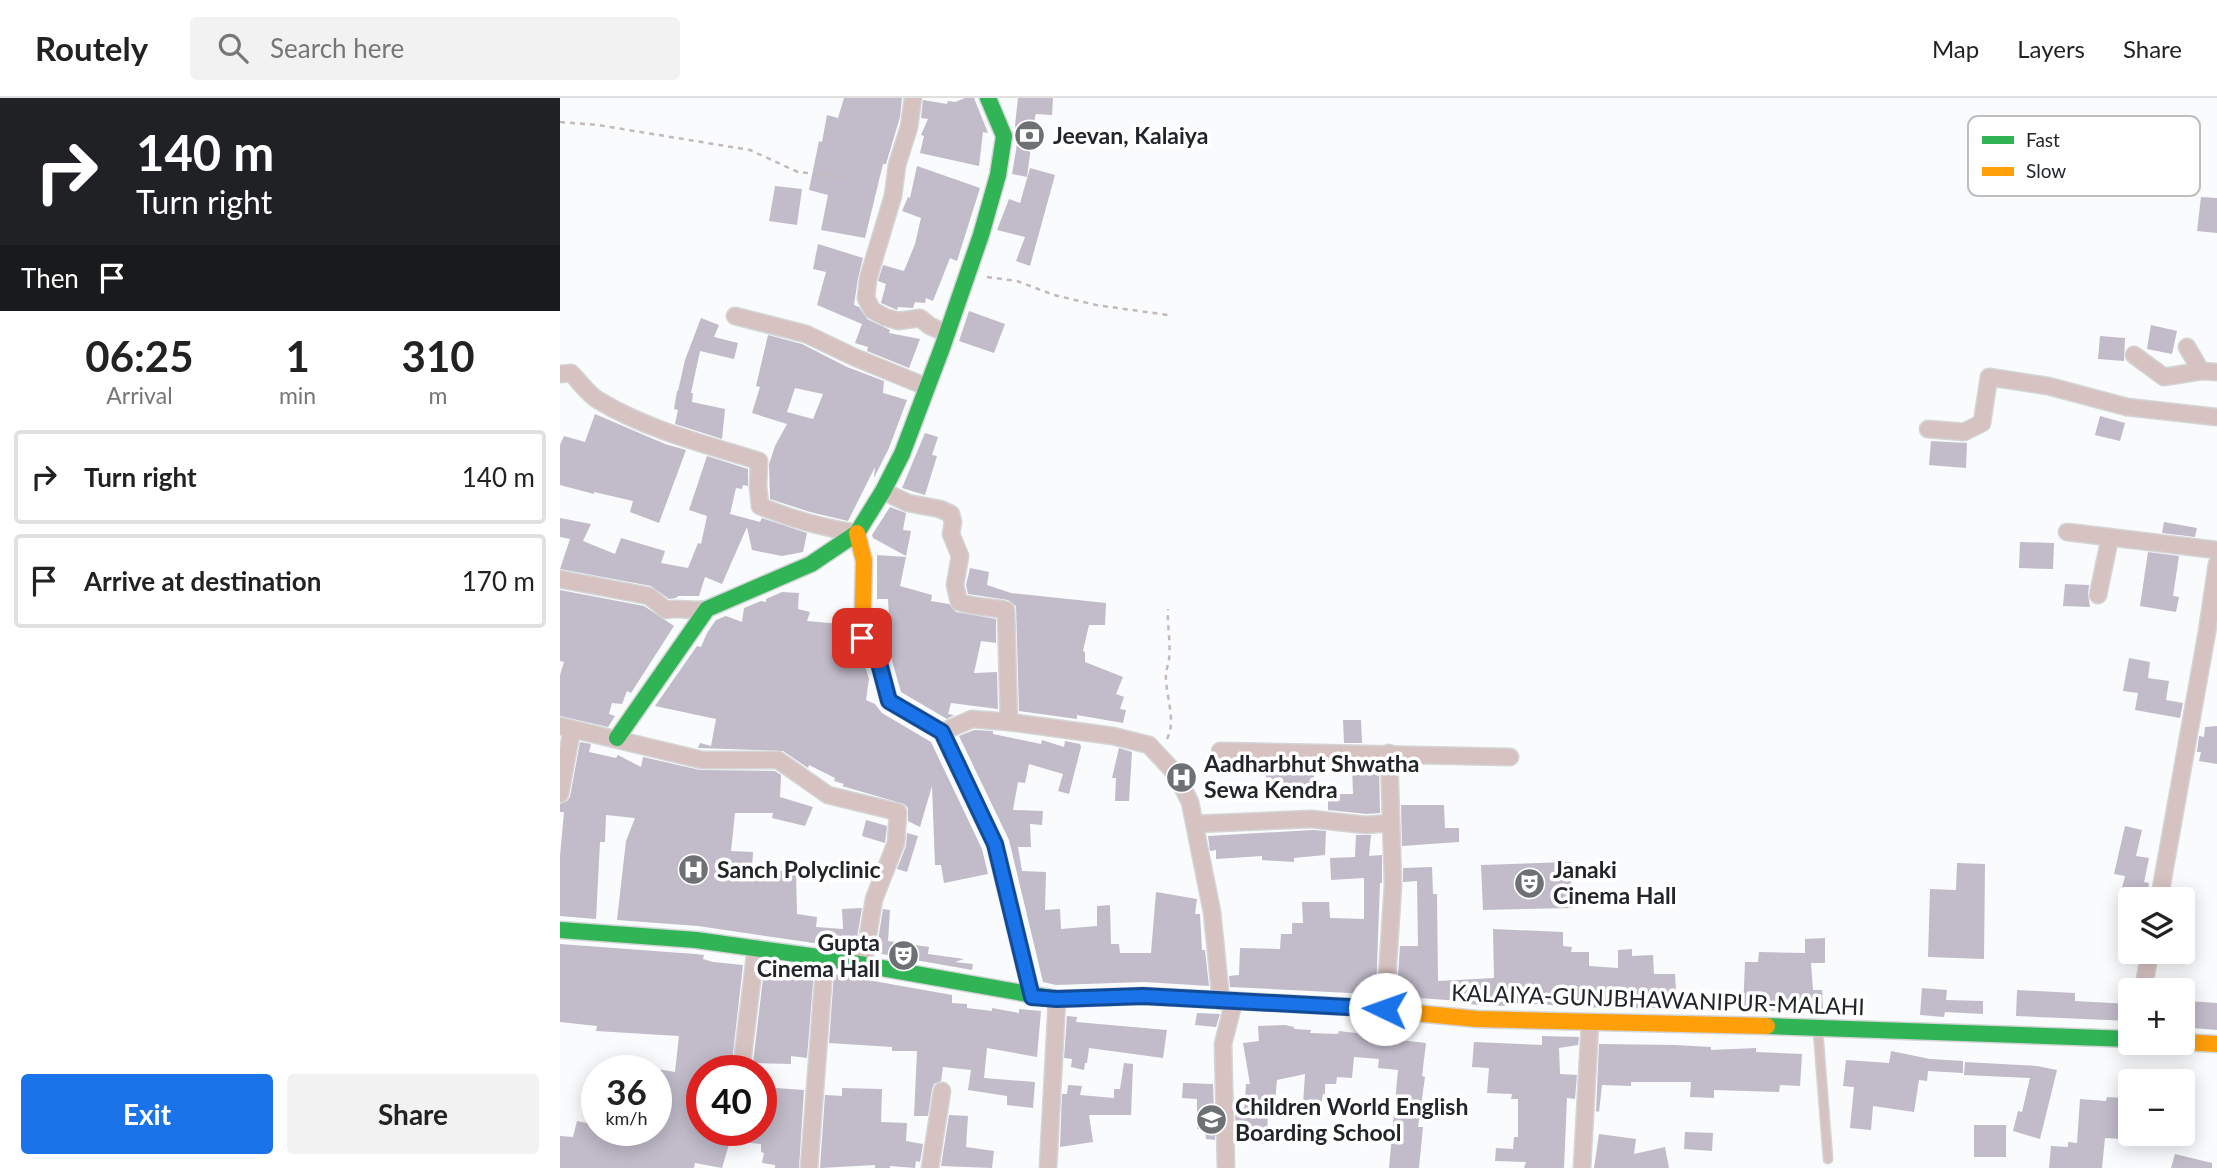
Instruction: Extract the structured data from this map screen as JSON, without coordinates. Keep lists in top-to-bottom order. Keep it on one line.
{"streets":{"street":["KALAIYA-GUNJBHAWANIPUR-MALAHI"]},"places":{"bank":["Jeevan, Kalaiya"],"hospital":["Aadharbhut Shwatha Sewa Kendra","Sanch Polyclinic"],"theatre":["Janaki Cinema Hall","Gupta Cinema Hall"],"school or university":["Children World English Boarding School"]},"legend":["Fast","Slow"],"page":{"header":"Routely","search":"Search here","nav":["Map","Layers","Share"],"turn":["140 m","Turn right"],"then":"Then","eta":["06:25","Arrival","1","min","310","m"],"list":[{"name":"Turn right","value":"140 m"},{"name":"Arrive at destination","value":"170 m"}],"map_buttons":["+","−"],"speed":"36 km/h","limit":"40","buttons":["Exit","Share"]}}
